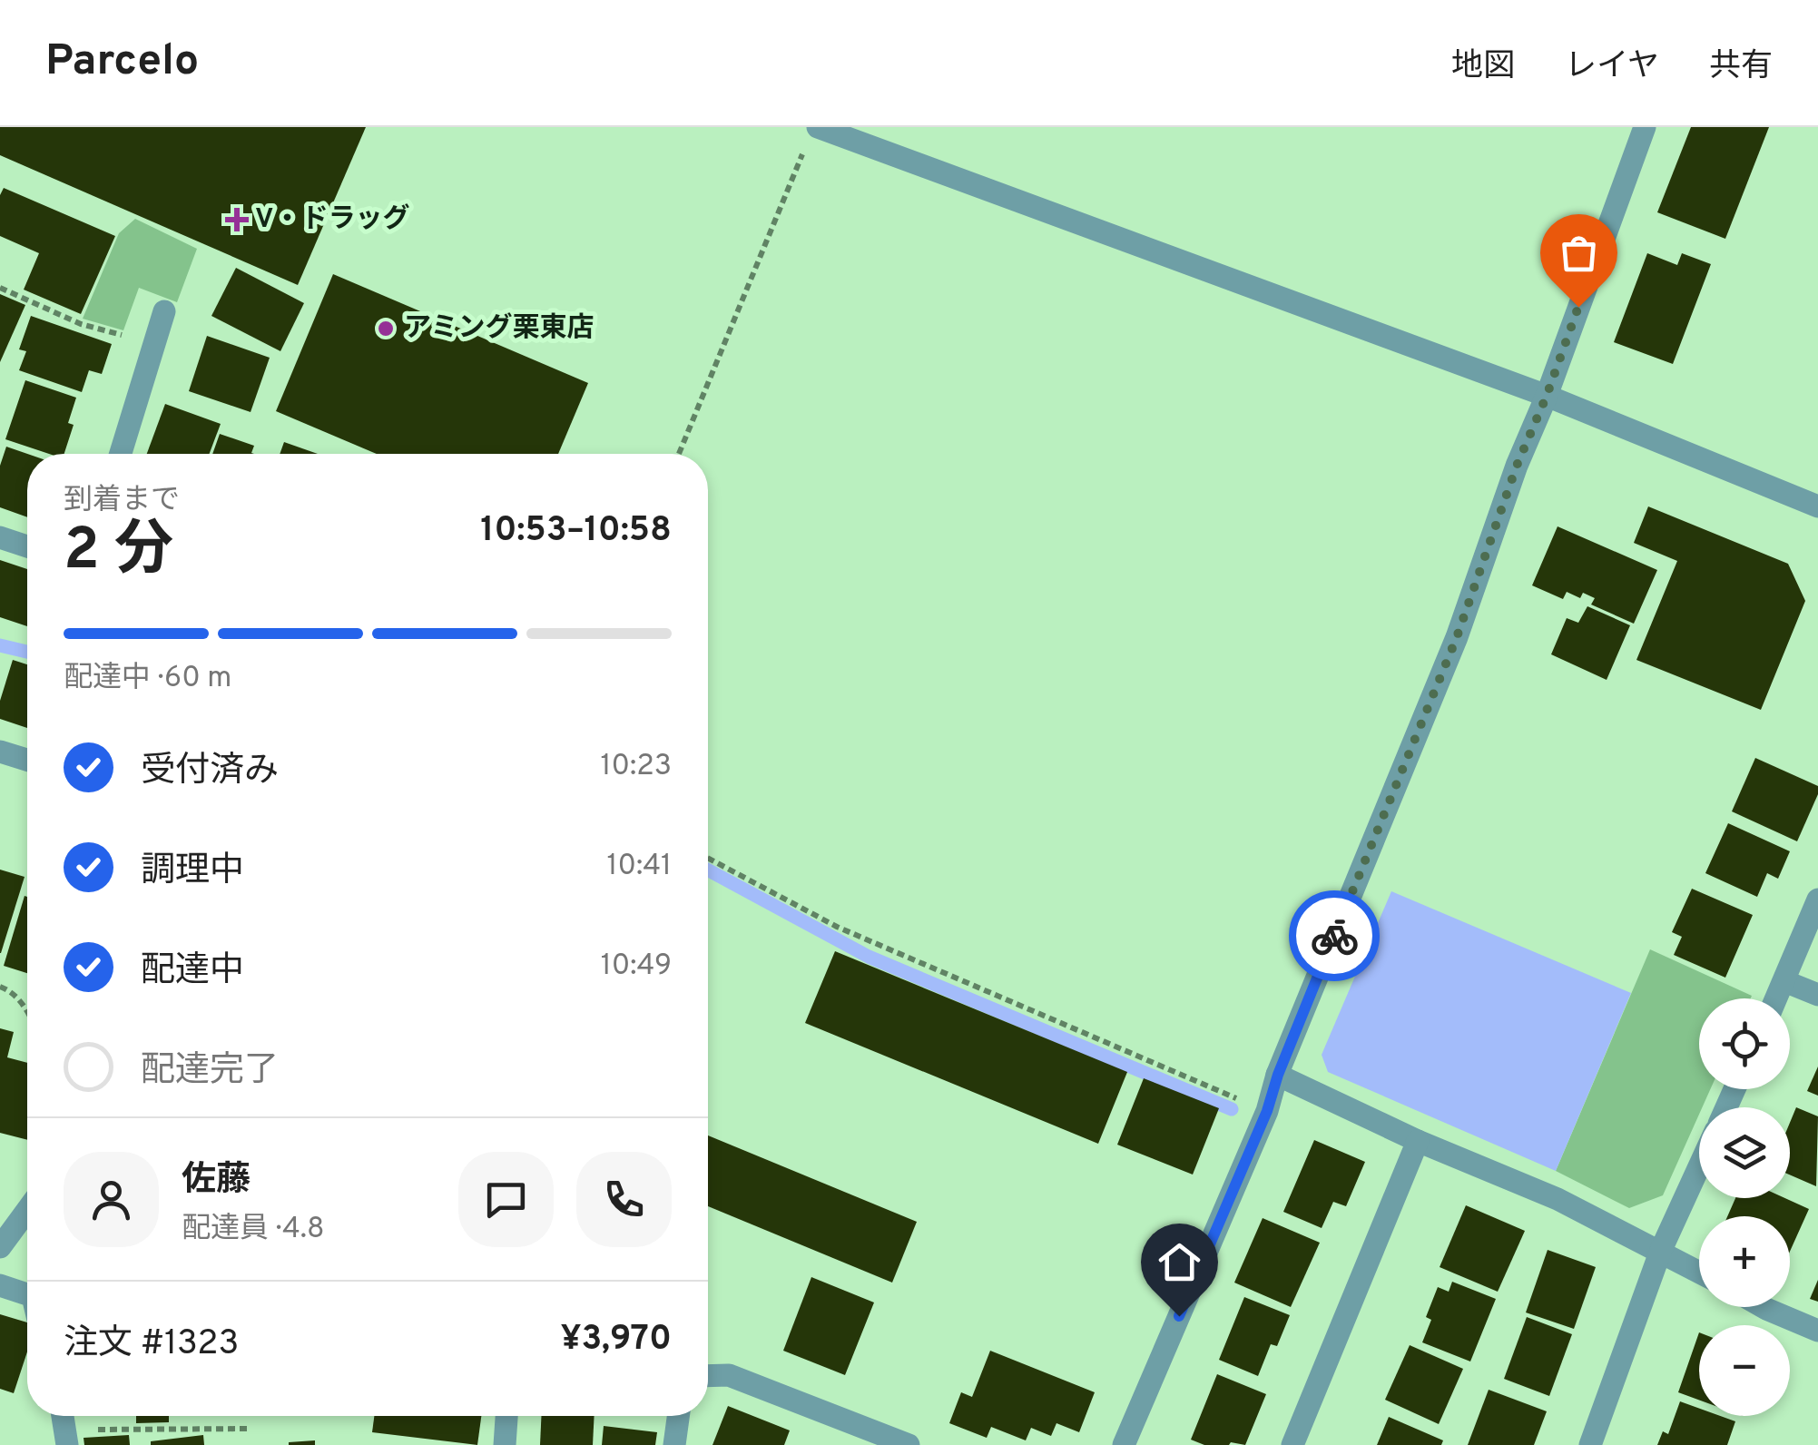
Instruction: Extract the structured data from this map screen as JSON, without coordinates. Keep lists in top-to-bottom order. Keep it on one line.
{"places":{"health":["V・ドラッグ"],"other":["アミング栗東店"]},"page":{"header":"Parcelo","nav":["地図","レイヤ","共有"],"heading":["2 分","到着まで","10:53–10:58"],"panel":["佐藤","配達員 · 4.8","注文 #1323","¥3,970"],"bar":"配達中 · 60 m","list":[["受付済み","10:23"],["調理中","10:41"],["配達中","10:49"],"配達完了"],"map_buttons":["+","−"]}}
